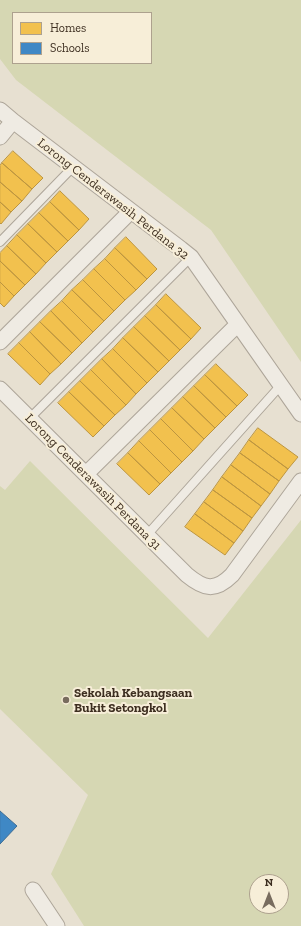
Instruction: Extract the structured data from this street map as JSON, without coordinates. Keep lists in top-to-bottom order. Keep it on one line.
{"streets":{"street":["Lorong Cenderawasih Perdana 32","Lorong Cenderawasih Perdana 31"]},"places":["Sekolah Kebangsaan Bukit Setongkol"],"legend":["Homes","Schools"],"north":"top"}
